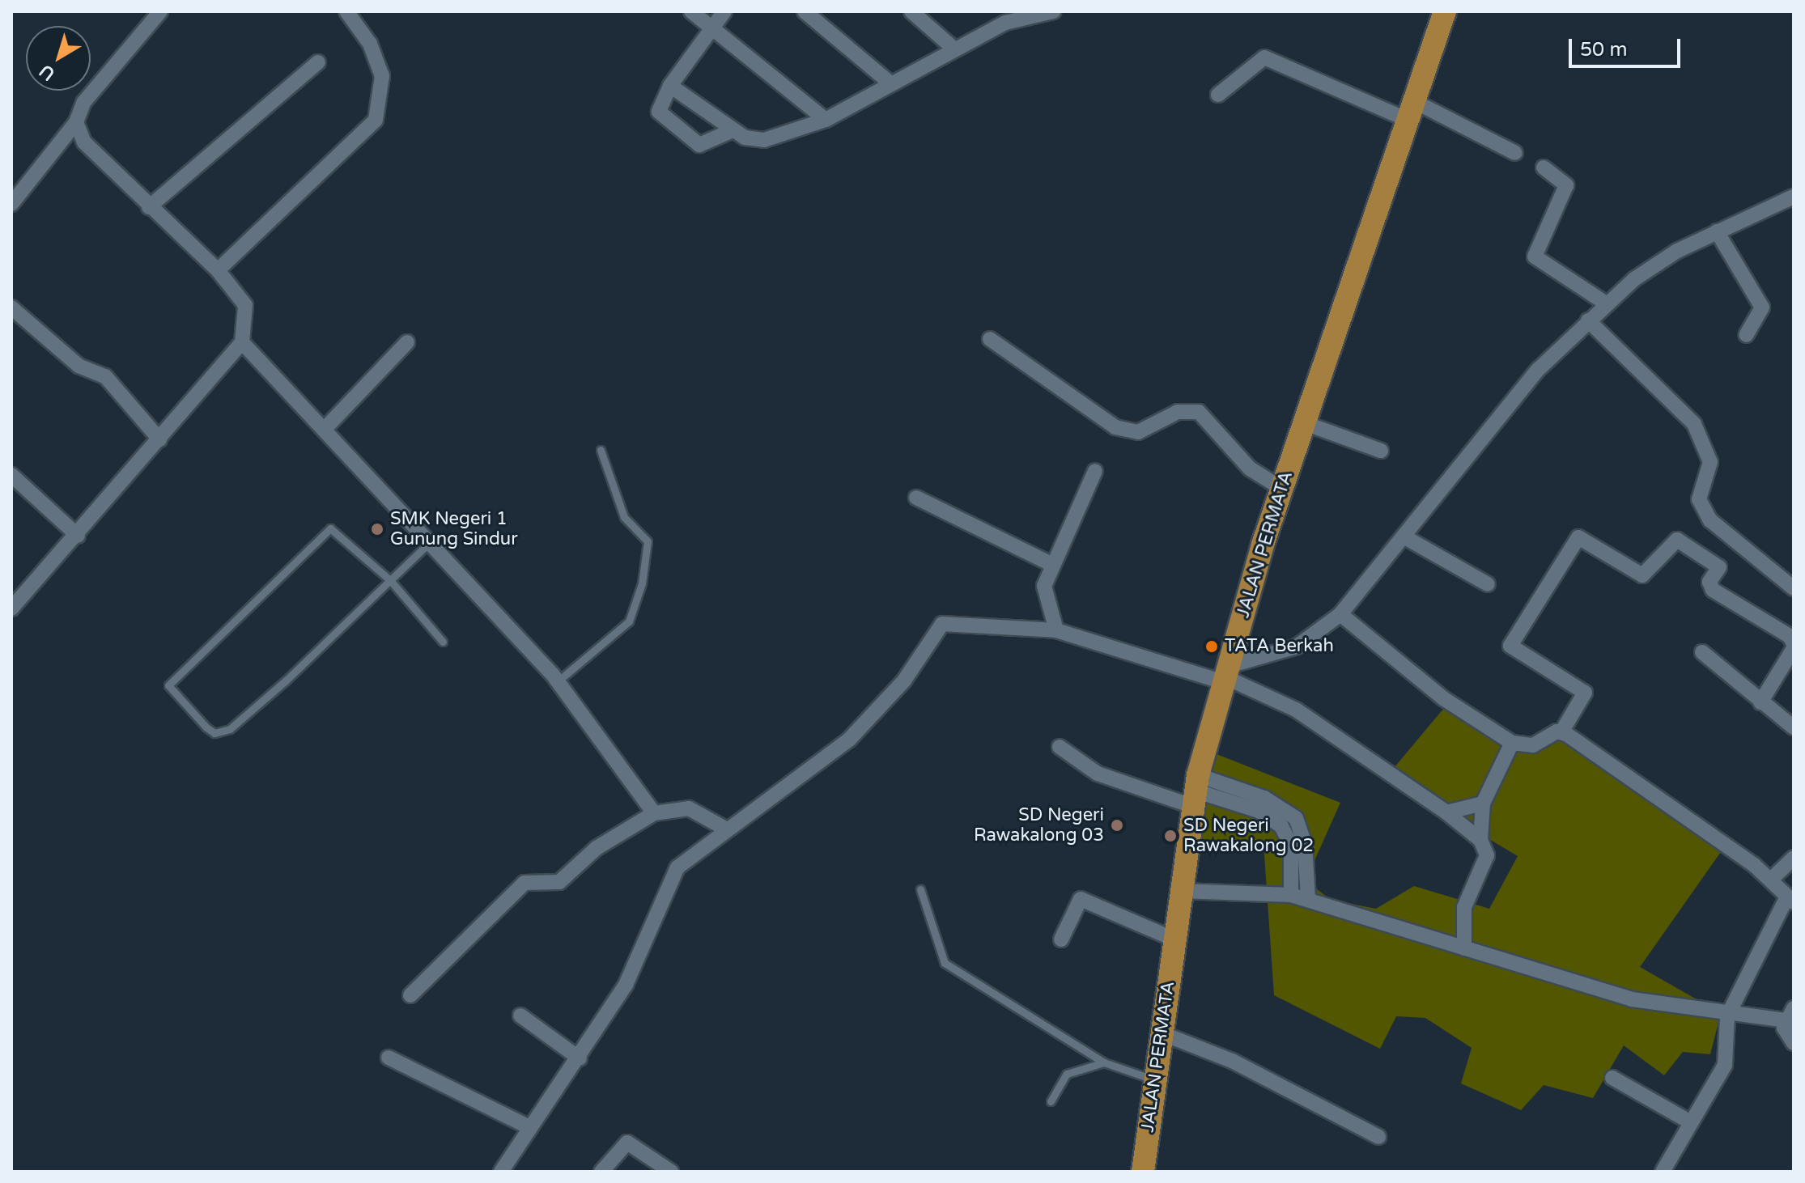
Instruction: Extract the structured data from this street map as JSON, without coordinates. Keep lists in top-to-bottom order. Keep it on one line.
{"streets":{"main road":["JALAN PERMATA"]},"places":["SMK Negeri 1 Gunung Sindur","TATA Berkah","SD Negeri Rawakalong 03","SD Negeri Rawakalong 02"],"scale_bar":"50 m","north":"bottom left"}
